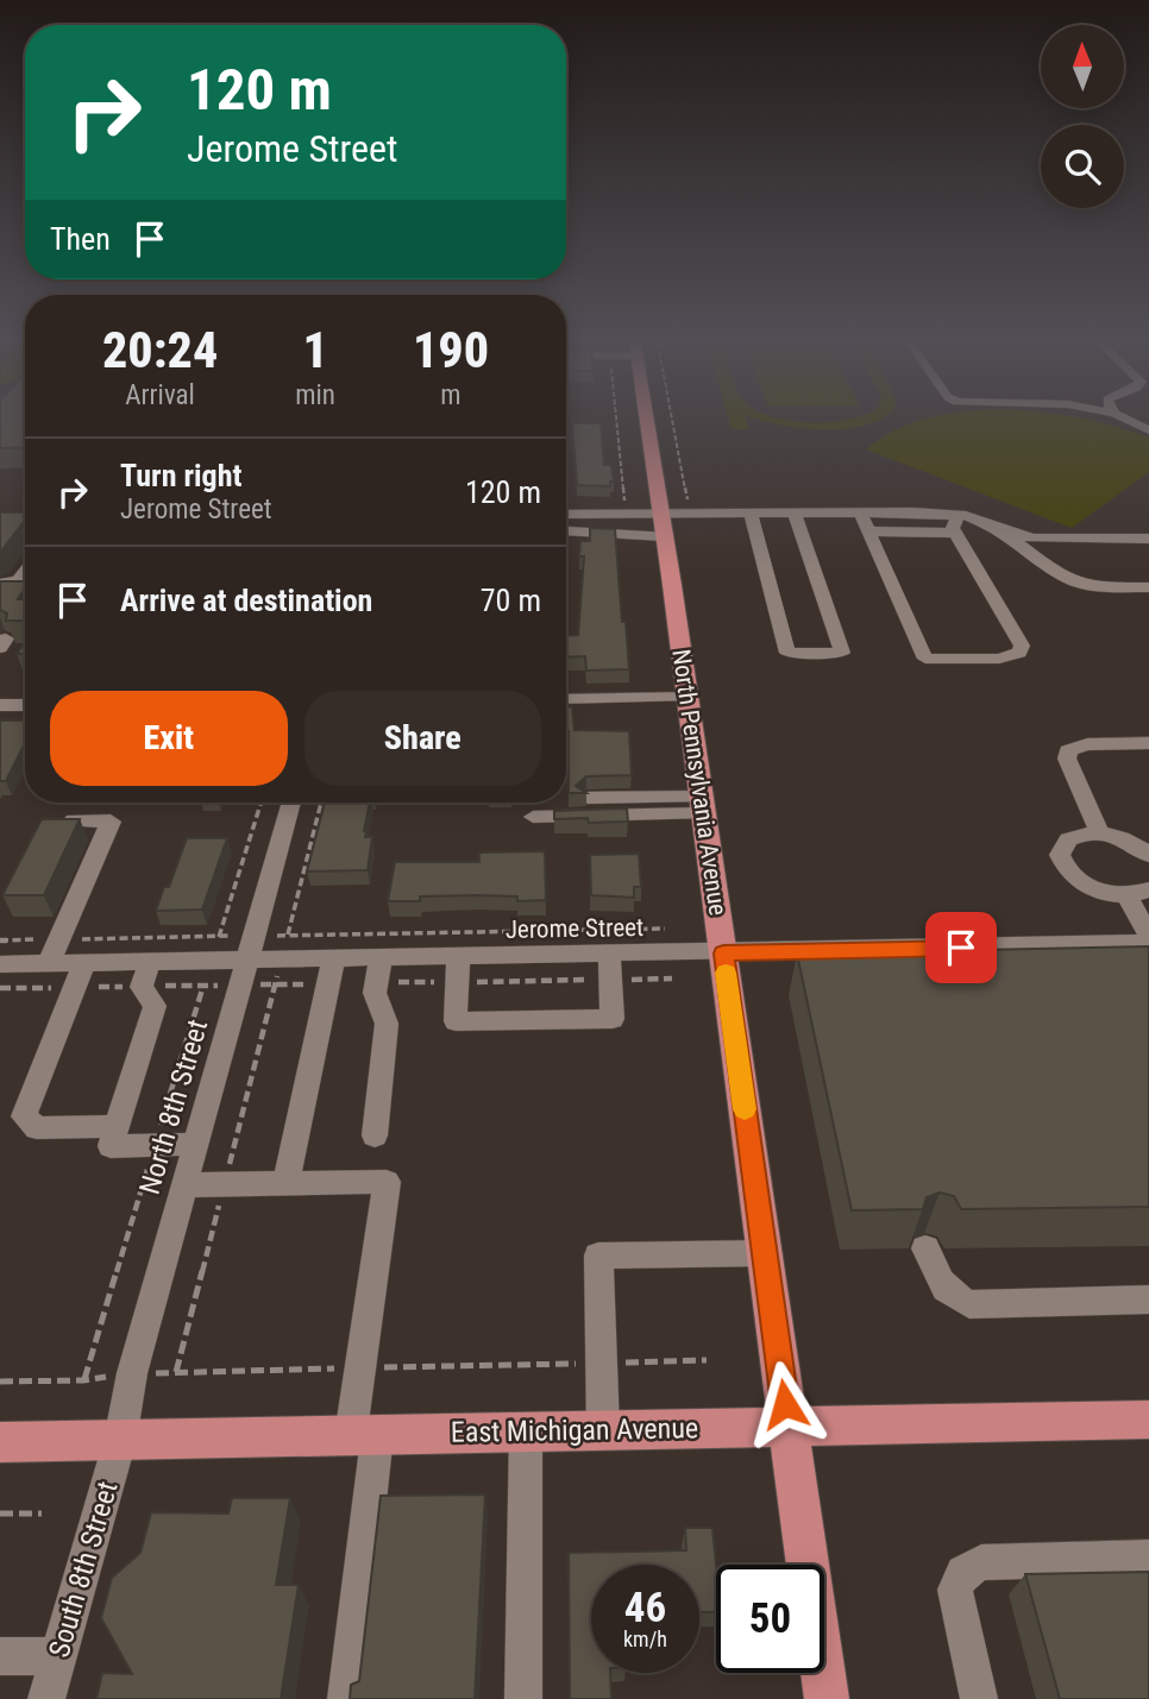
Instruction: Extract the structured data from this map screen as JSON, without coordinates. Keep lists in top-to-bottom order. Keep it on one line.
{"streets":{"main road":["North Pennsylvania Avenue","East Michigan Avenue"],"street":["Jerome Street","North 8th Street","South 8th Street"]},"crossings":[["North Pennsylvania Avenue","Jerome Street"],["North Pennsylvania Avenue","East Michigan Avenue"],["Jerome Street","North 8th Street"],["North 8th Street","East Michigan Avenue"],["North 8th Street","South 8th Street"],["East Michigan Avenue","South 8th Street"]],"north":"top","page":{"turn":["120 m","Jerome Street"],"then":"Then","eta":["20:24","Arrival","1","min","190","m"],"list":[{"name":"Turn right","note":"Jerome Street","value":"120 m"},{"name":"Arrive at destination","value":"70 m"}],"buttons":["Exit","Share"],"speed":"46 km/h","limit":"50"}}
